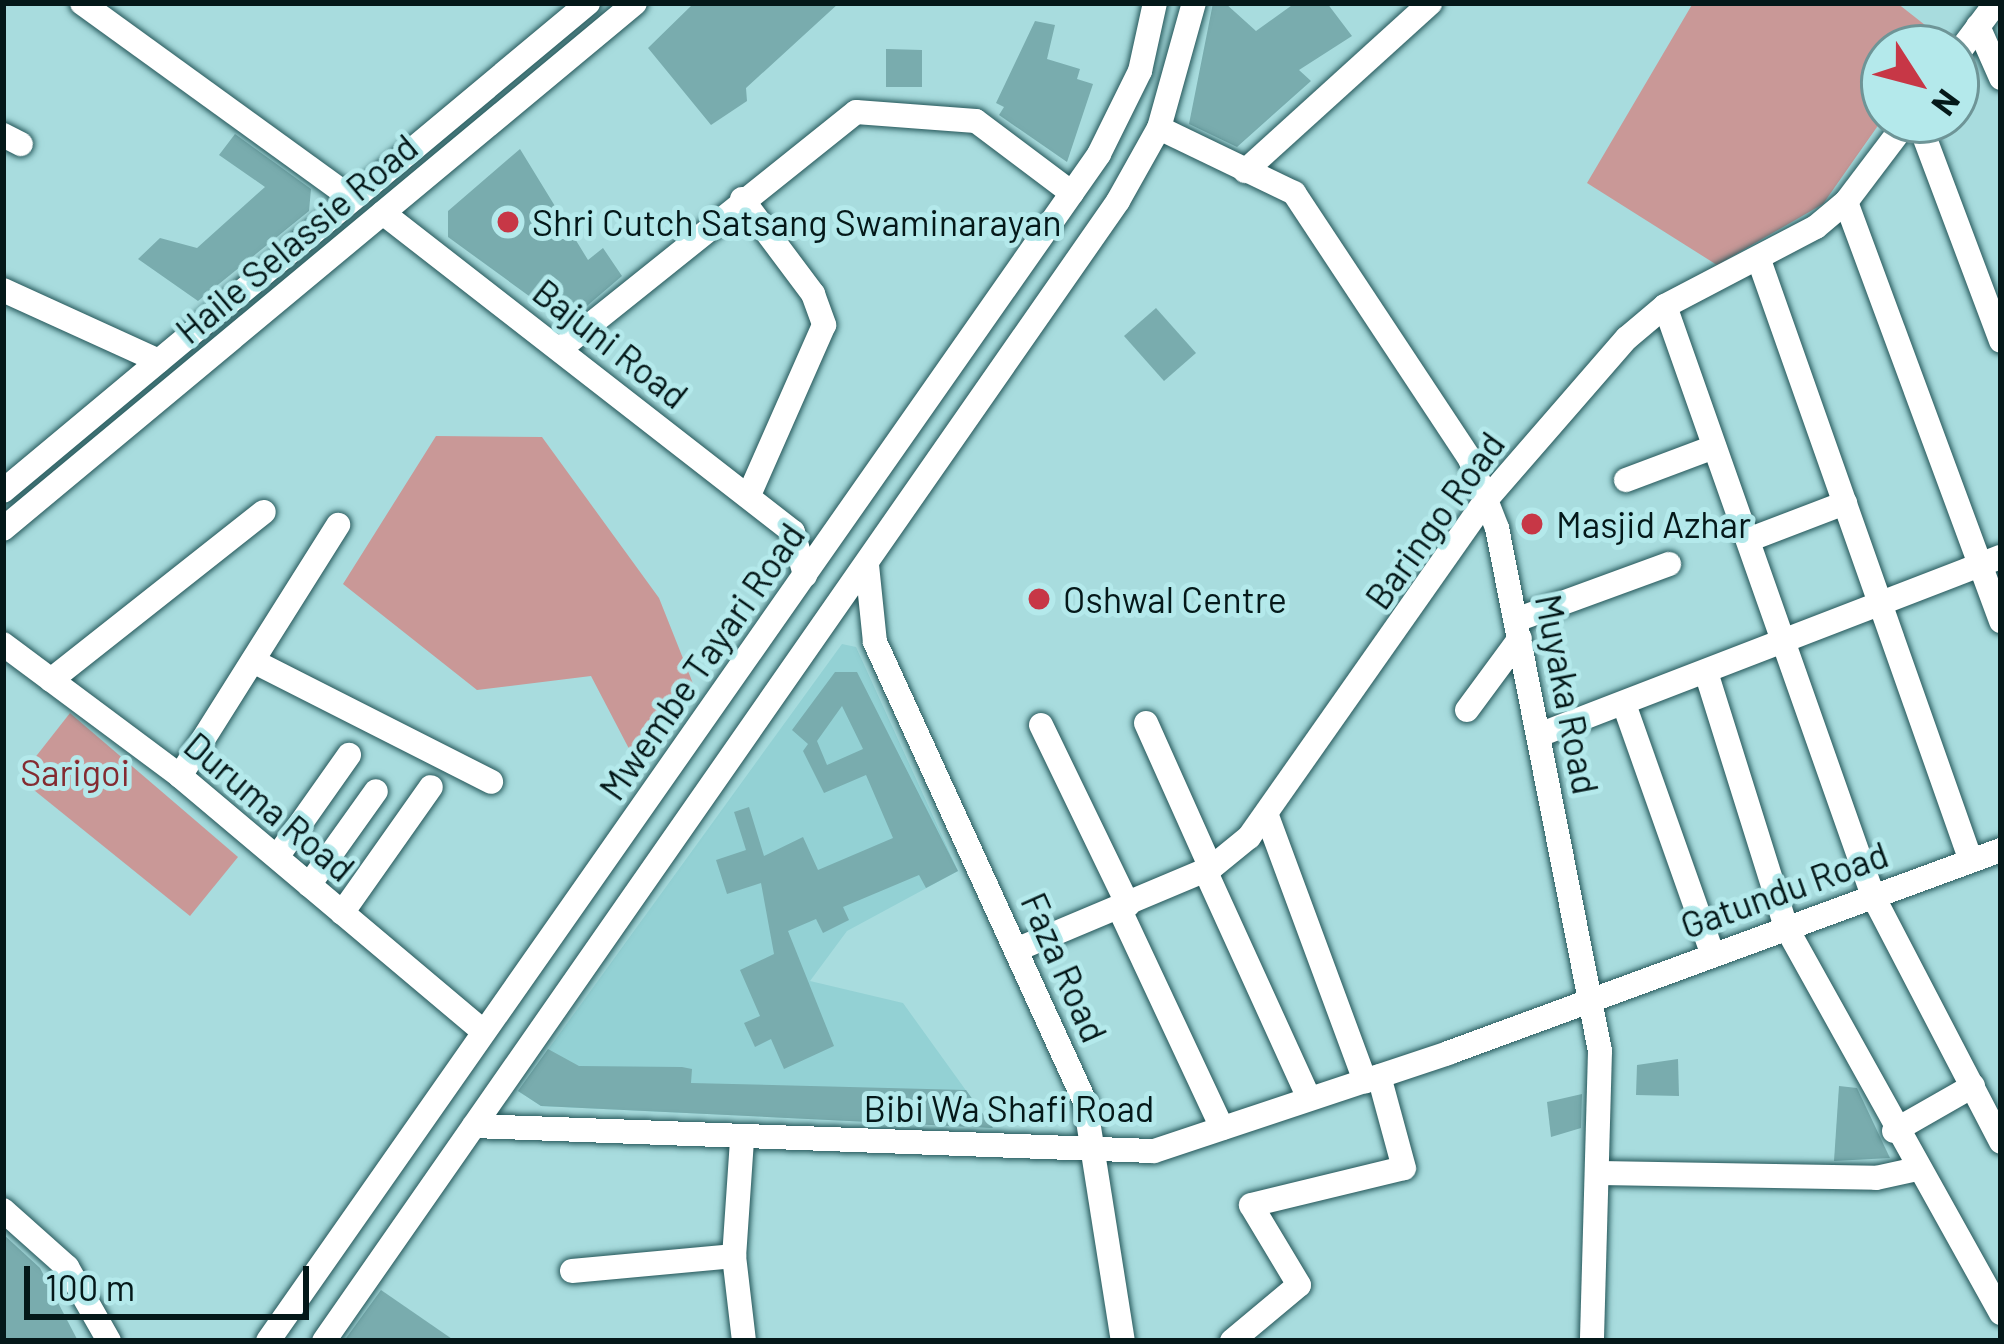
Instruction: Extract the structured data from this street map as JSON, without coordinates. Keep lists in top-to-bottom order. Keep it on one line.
{"streets":{"street":["Haile Selassie Road","Bajuni Road","Baringo Road","Mwembe Tayari Road","Muyaka Road","Duruma Road","Gatundu Road","Faza Road","Bibi Wa Shafi Road"]},"crossings":[["Haile Selassie Road","Bajuni Road"],["Baringo Road","Muyaka Road"],["Baringo Road","Faza Road"],["Mwembe Tayari Road","Duruma Road"],["Muyaka Road","Gatundu Road"],["Muyaka Road","Bibi Wa Shafi Road"],["Gatundu Road","Bibi Wa Shafi Road"],["Faza Road","Bibi Wa Shafi Road"]],"parks":["Sarigoi"],"places":["Shri Cutch Satsang Swaminarayan","Masjid Azhar","Oshwal Centre"],"scale_bar":"100 m","north":"bottom right"}
